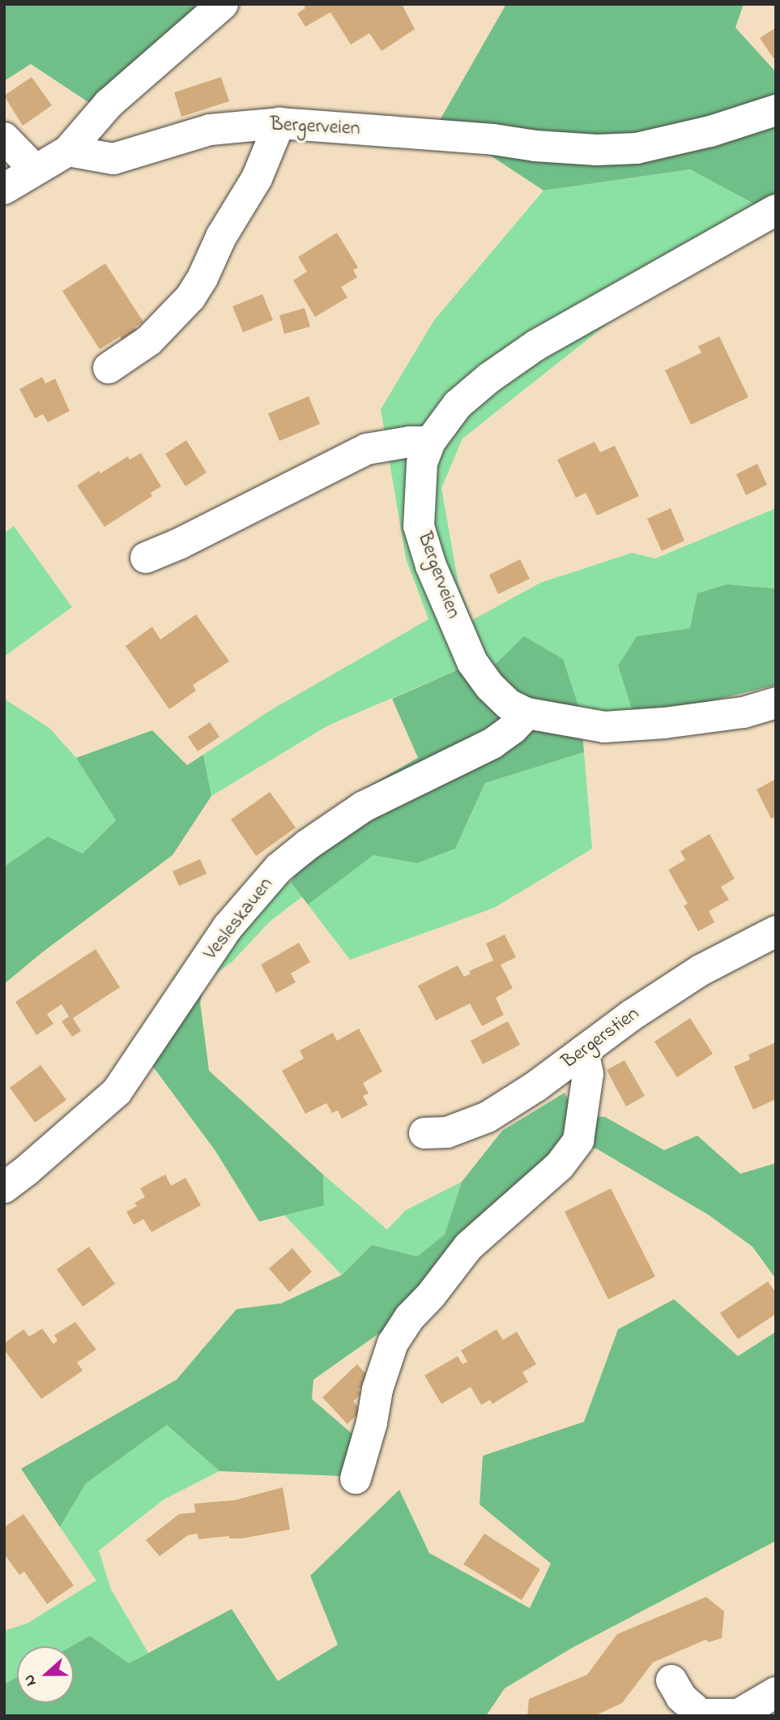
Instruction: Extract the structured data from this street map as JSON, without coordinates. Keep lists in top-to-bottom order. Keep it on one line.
{"streets":{"street":["Bergerveien","Vesleskauen","Bergerstien"]},"crossings":[["Bergerveien","Vesleskauen"]],"north":"left"}
